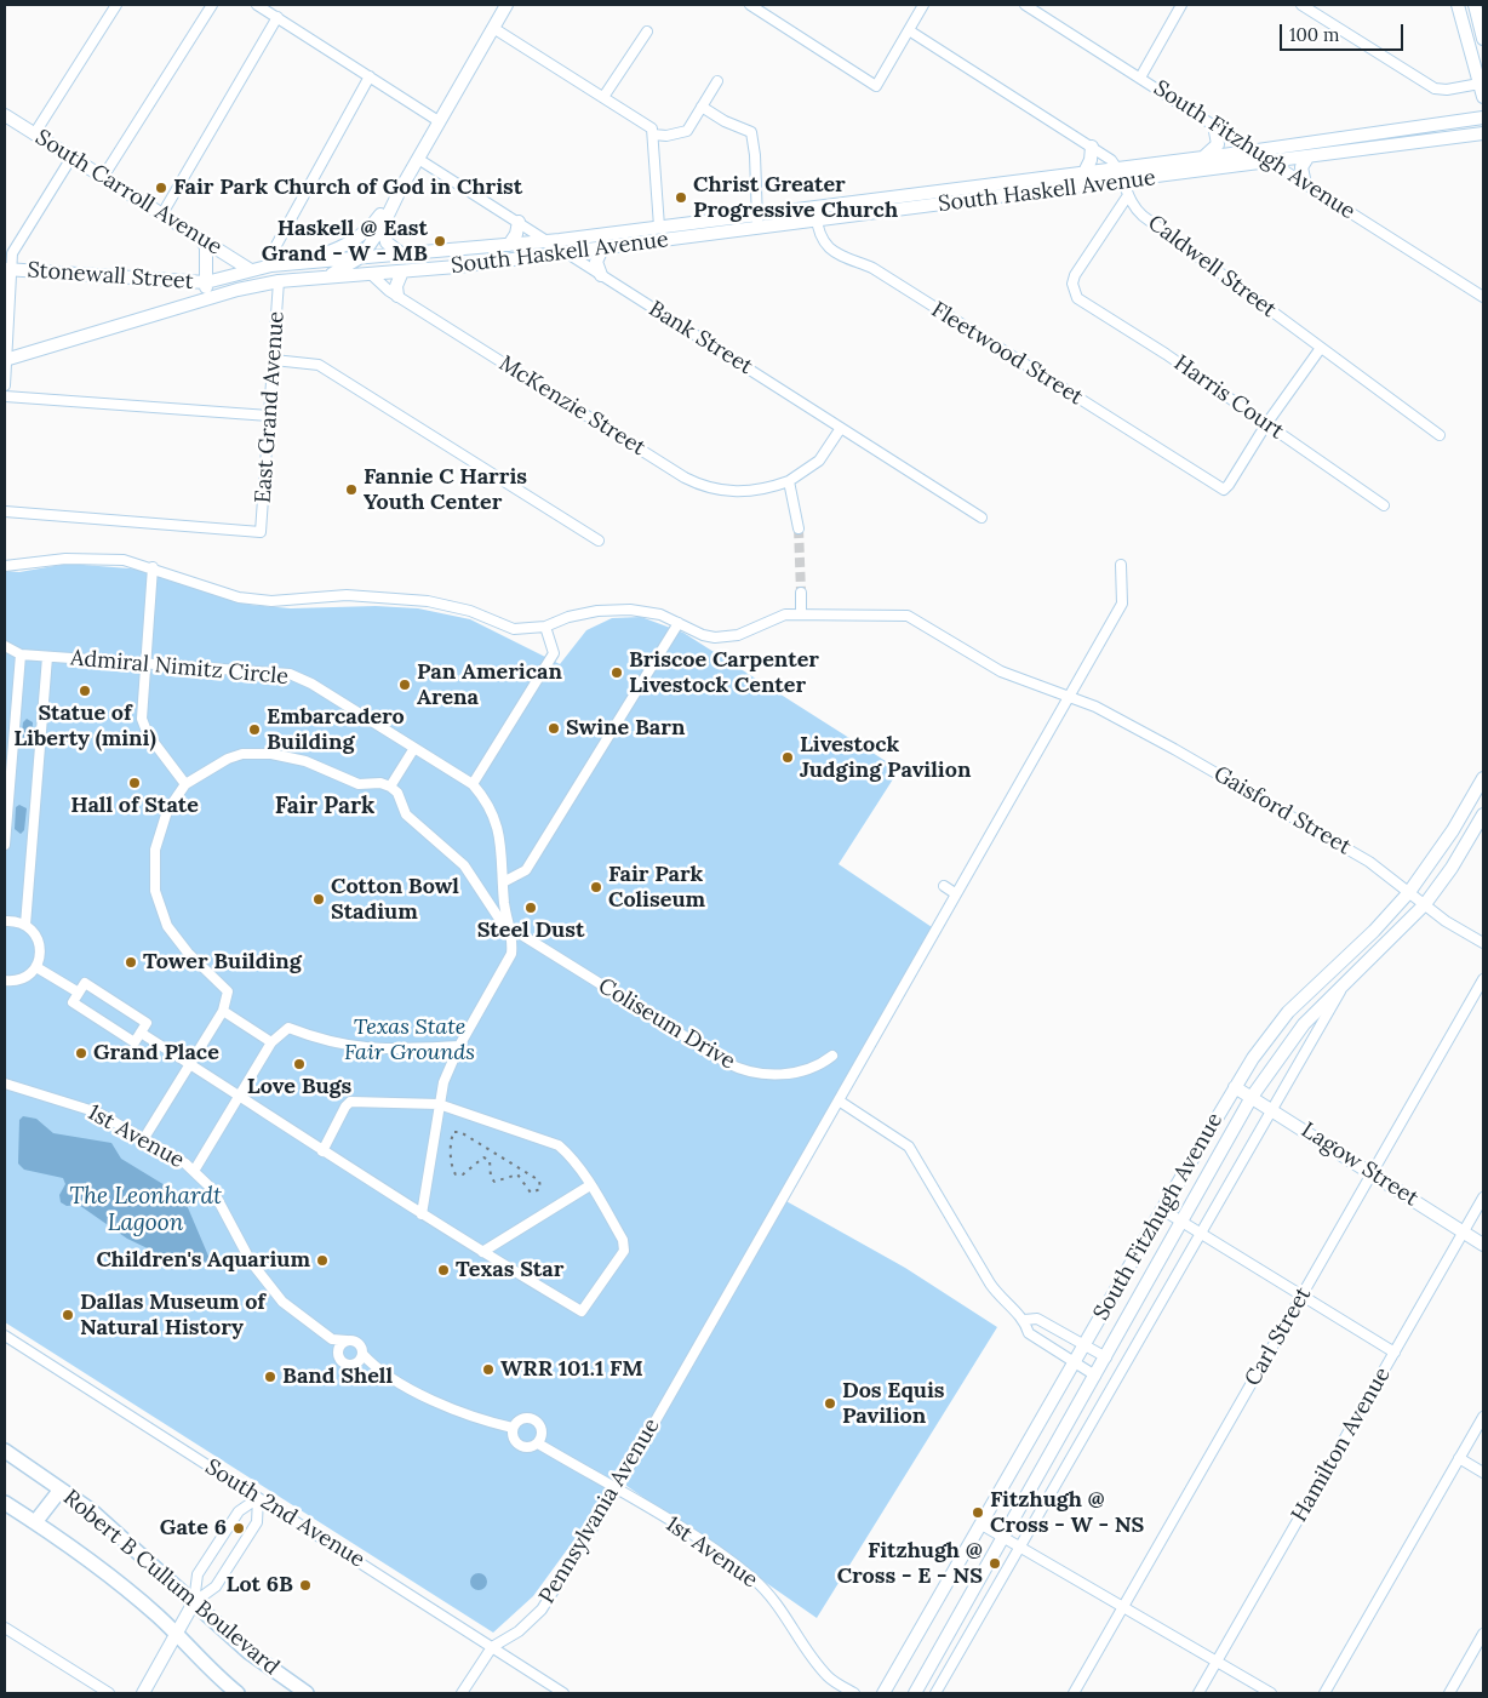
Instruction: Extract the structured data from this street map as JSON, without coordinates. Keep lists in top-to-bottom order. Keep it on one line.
{"streets":{"main road":["South Fitzhugh Avenue","South Haskell Avenue","South Carroll Avenue","Stonewall Street","Lagow Street","Robert B Cullum Boulevard"],"street":["Caldwell Street","Bank Street","Fleetwood Street","Harris Court","McKenzie Street","East Grand Avenue","Admiral Nimitz Circle","Gaisford Street","Coliseum Drive","1st Avenue","Carl Street","Hamilton Avenue","Pennsylvania Avenue","South 2nd Avenue"]},"crossings":[["South Fitzhugh Avenue","South Haskell Avenue"],["South Fitzhugh Avenue","Gaisford Street"],["South Fitzhugh Avenue","Lagow Street"],["South Haskell Avenue","South Carroll Avenue"],["South Haskell Avenue","Caldwell Street"],["South Haskell Avenue","Stonewall Street"],["South Haskell Avenue","Bank Street"],["South Haskell Avenue","Fleetwood Street"],["South Haskell Avenue","McKenzie Street"],["South Haskell Avenue","East Grand Avenue"],["South Carroll Avenue","Stonewall Street"],["Caldwell Street","Harris Court"],["Bank Street","McKenzie Street"],["Fleetwood Street","Harris Court"],["Gaisford Street","Pennsylvania Avenue"],["1st Avenue","Pennsylvania Avenue"],["Lagow Street","Carl Street"],["Lagow Street","Hamilton Avenue"],["Pennsylvania Avenue","South 2nd Avenue"]],"districts":["Fair Park"],"water":["The Leonhardt Lagoon"],"parks":["Texas State Fair Grounds"],"places":["Fair Park Church of God in Christ","Christ Greater Progressive Church","Haskell @ East Grand - W - MB","Fannie C Harris Youth Center","Briscoe Carpenter Livestock Center","Pan American Arena","Statue of Liberty (mini)","Swine Barn","Embarcadero Building","Livestock Judging Pavilion","Hall of State","Fair Park Coliseum","Cotton Bowl Stadium","Steel Dust","Tower Building","Grand Place","Love Bugs","Children's Aquarium","Texas Star","Dallas Museum of Natural History","WRR 101.1 FM","Band Shell","Dos Equis Pavilion","Fitzhugh @ Cross - W - NS","Gate 6","Fitzhugh @ Cross - E - NS","Lot 6B"],"scale_bar":"100 m"}
